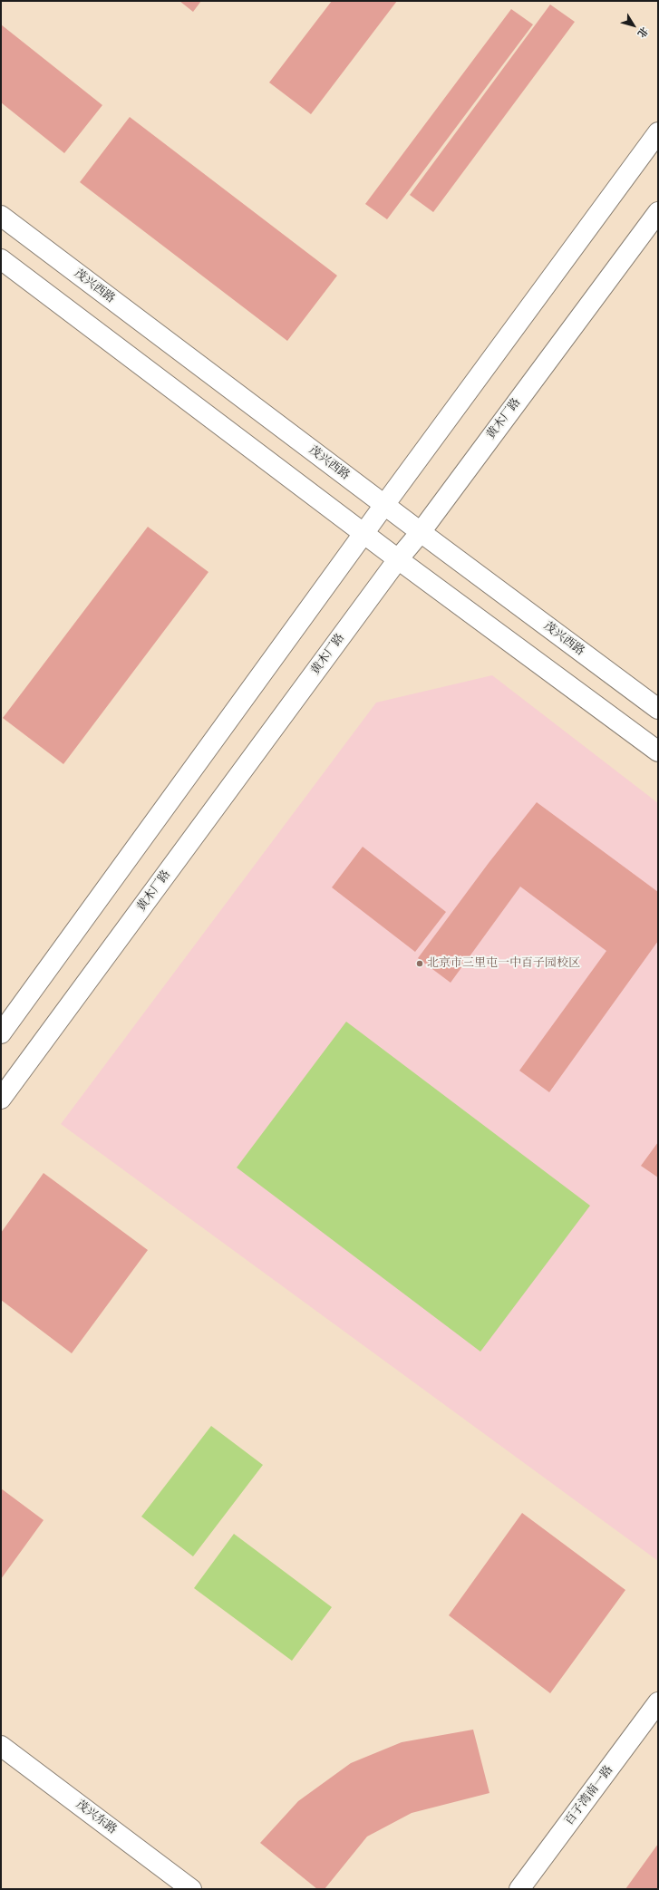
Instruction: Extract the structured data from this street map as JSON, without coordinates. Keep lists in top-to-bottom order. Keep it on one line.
{"streets":{"main road":["茂兴西路","黄木厂路","百子湾南一路","茂兴东路"]},"crossings":[["茂兴西路","黄木厂路"]],"places":["北京市三里屯一中百子园校区"],"north":"bottom right"}
